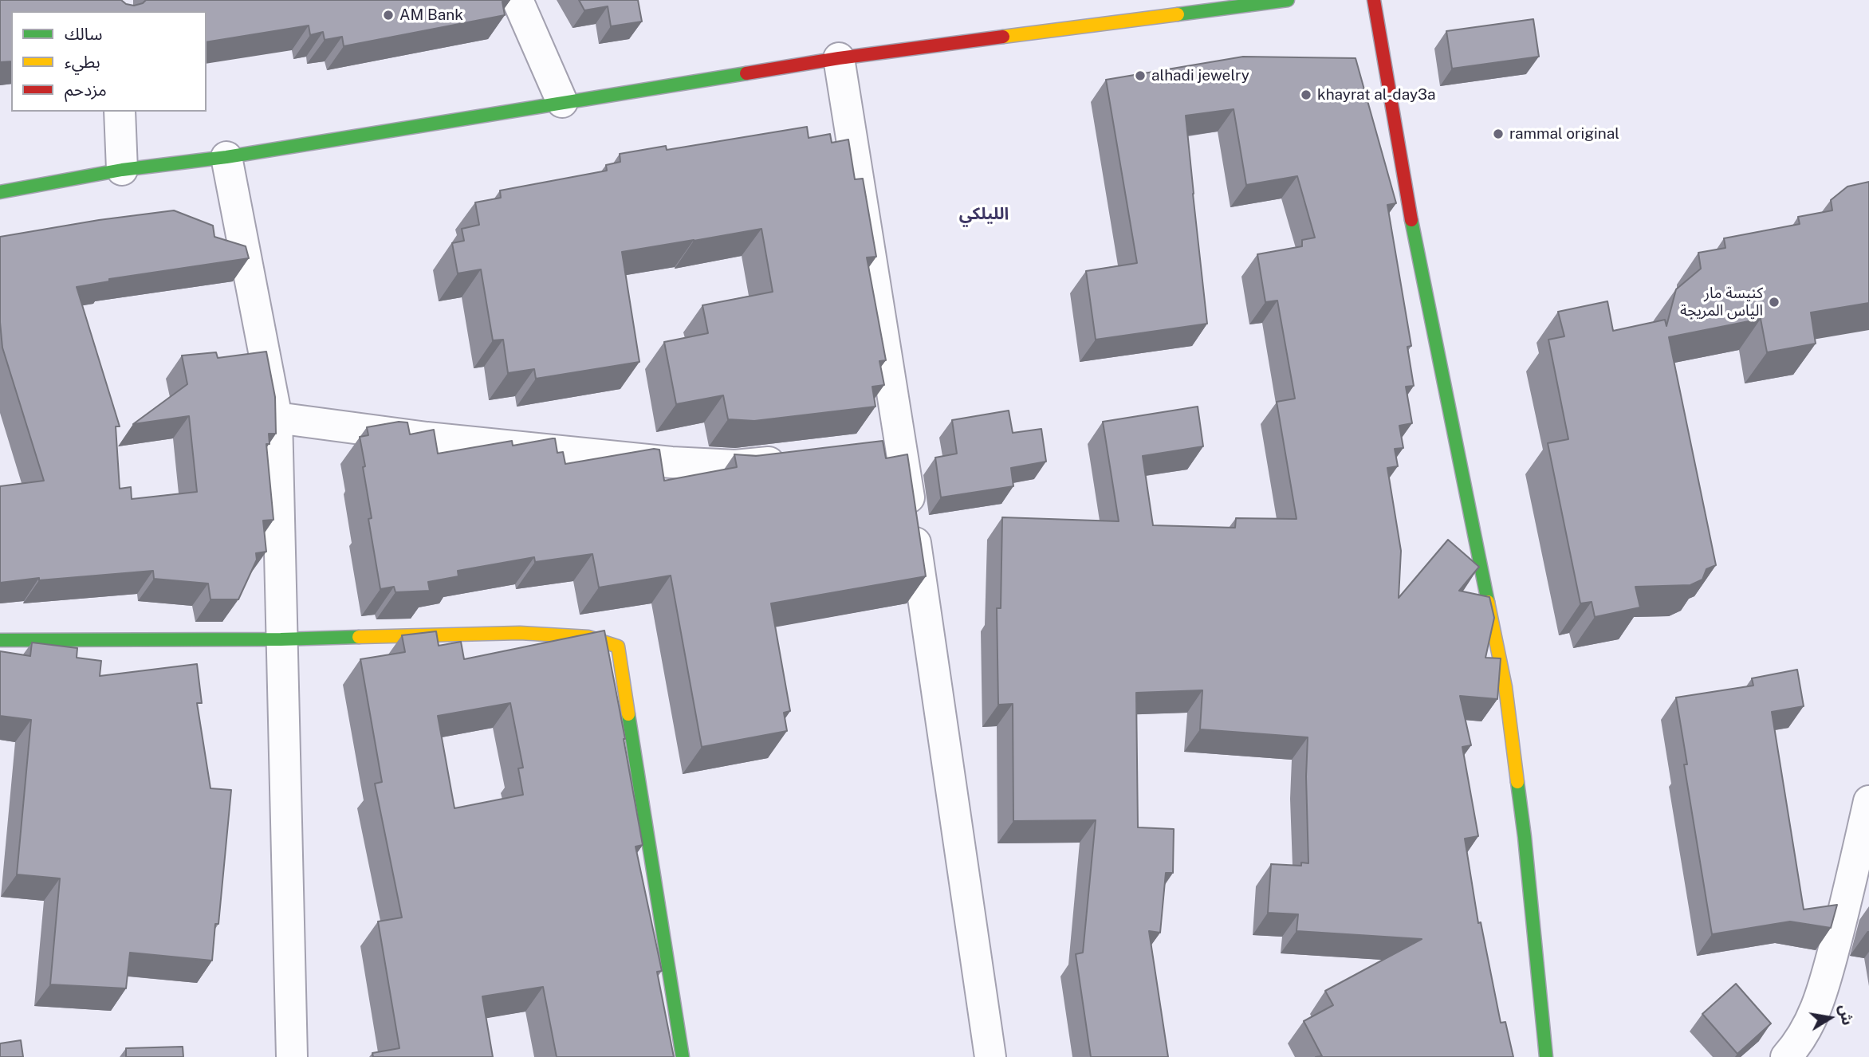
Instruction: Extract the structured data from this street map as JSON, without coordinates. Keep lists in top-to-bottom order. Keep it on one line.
{"districts":["الليلكي"],"places":["AM Bank","alhadi jewelry","khayrat al-day3a","rammal original","كنيسة مار الياس المريجة"],"legend":["سالك","بطيء","مزدحم"],"north":"right"}
